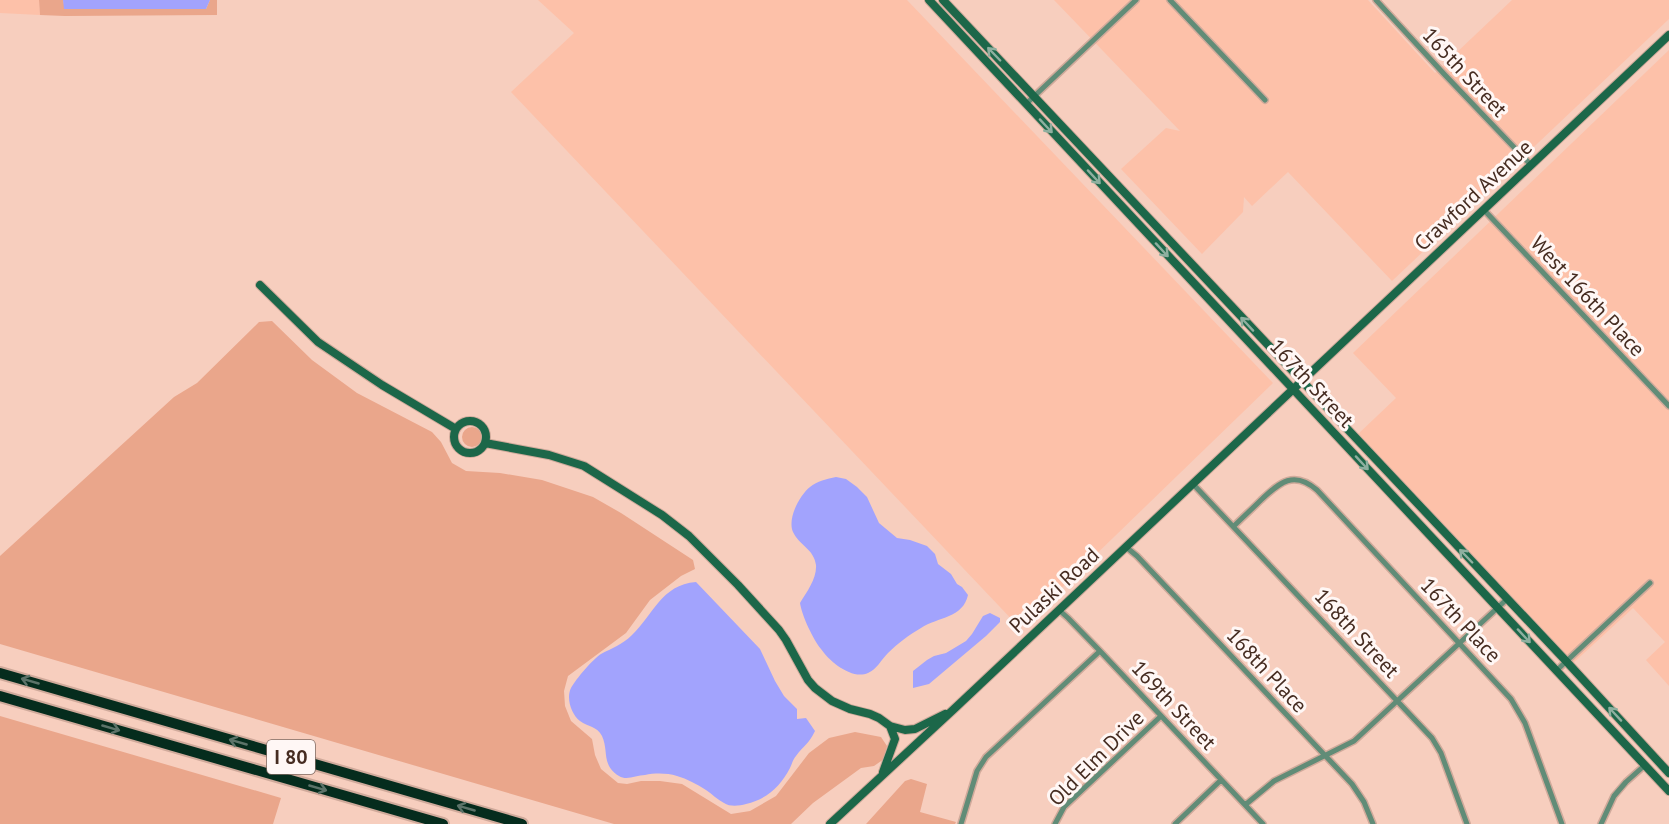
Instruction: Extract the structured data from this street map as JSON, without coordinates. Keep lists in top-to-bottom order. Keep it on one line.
{"streets":{"highway":["I 80"],"main road":["Crawford Avenue","167th Street","Pulaski Road"],"street":["165th Street","West 166th Place","167th Place","168th Street","168th Place","169th Street","Old Elm Drive"]},"crossings":[["165th Street","Crawford Avenue"],["Crawford Avenue","West 166th Place"],["Crawford Avenue","167th Street"],["Crawford Avenue","Pulaski Road"],["167th Street","Pulaski Road"],["Pulaski Road","168th Street"],["Pulaski Road","168th Place"],["Pulaski Road","169th Street"],["167th Place","168th Street"],["169th Street","Old Elm Drive"]]}
